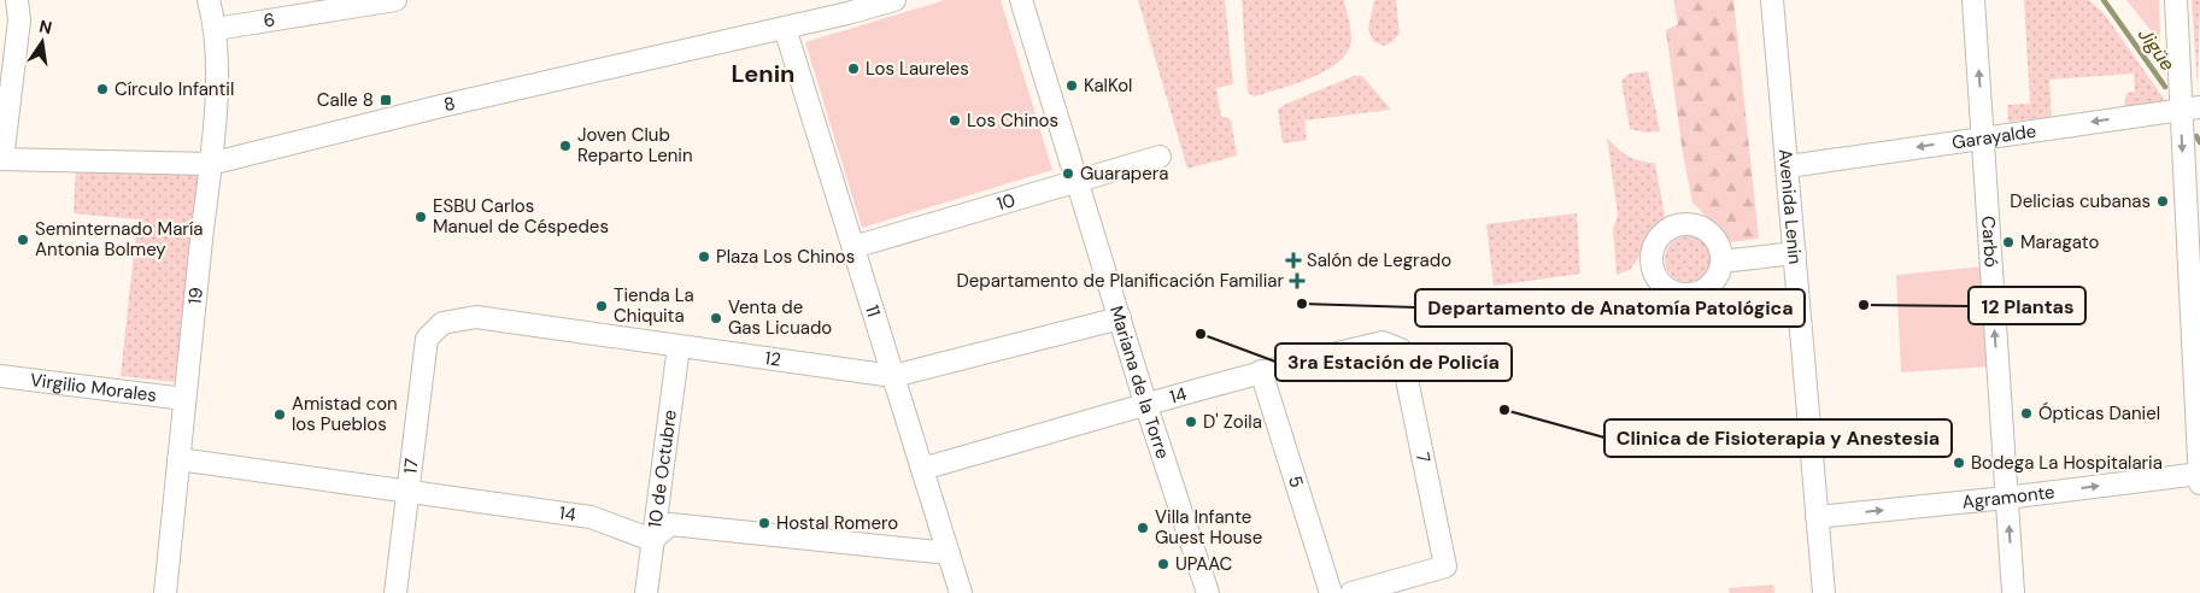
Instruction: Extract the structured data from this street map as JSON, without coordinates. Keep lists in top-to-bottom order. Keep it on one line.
{"streets":{"street":["6","8","Garayalde","10","Avenida Lenin","Carbó","19","11","12","Mariana de la Torre","Virgilio Morales","14","7","17","10 de Octubre","5","Agramonte"]},"crossings":[["6","19"],["8","19"],["8","11"],["Garayalde","Avenida Lenin"],["Garayalde","Carbó"],["10","11"],["10","Mariana de la Torre"],["Avenida Lenin","Agramonte"],["Carbó","Agramonte"],["19","Virgilio Morales"],["19","14"],["11","12"],["11","14"],["12","Mariana de la Torre"],["12","17"],["12","10 de Octubre"],["Mariana de la Torre","14"],["14","7"],["14","17"],["14","10 de Octubre"],["14","5"]],"one_way":["Garayalde","Carbó","Agramonte"],"districts":["Lenin"],"water":["Jigüe"],"places":{"other":["Los Laureles","KalKol","Círculo Infantil","Los Chinos","Joven Club Reparto Lenin","Guarapera","Delicias cubanas","ESBU Carlos Manuel de Céspedes","Seminternado María Antonia Bolmey","Maragato","Plaza Los Chinos","Departamento de Anatomía Patológica","12 Plantas","Tienda La Chiquita","Venta de Gas Licuado","3ra Estación de Policía","Clinica de Fisioterapia y Anestesia","Ópticas Daniel","Amistad con los Pueblos","D' Zoila","Bodega La Hospitalaria","Hostal Romero","Villa Infante Guest House","UPAAC"],"transit":["Calle 8"],"health":["Salón de Legrado","Departamento de Planificación Familiar"]},"north":"top"}
